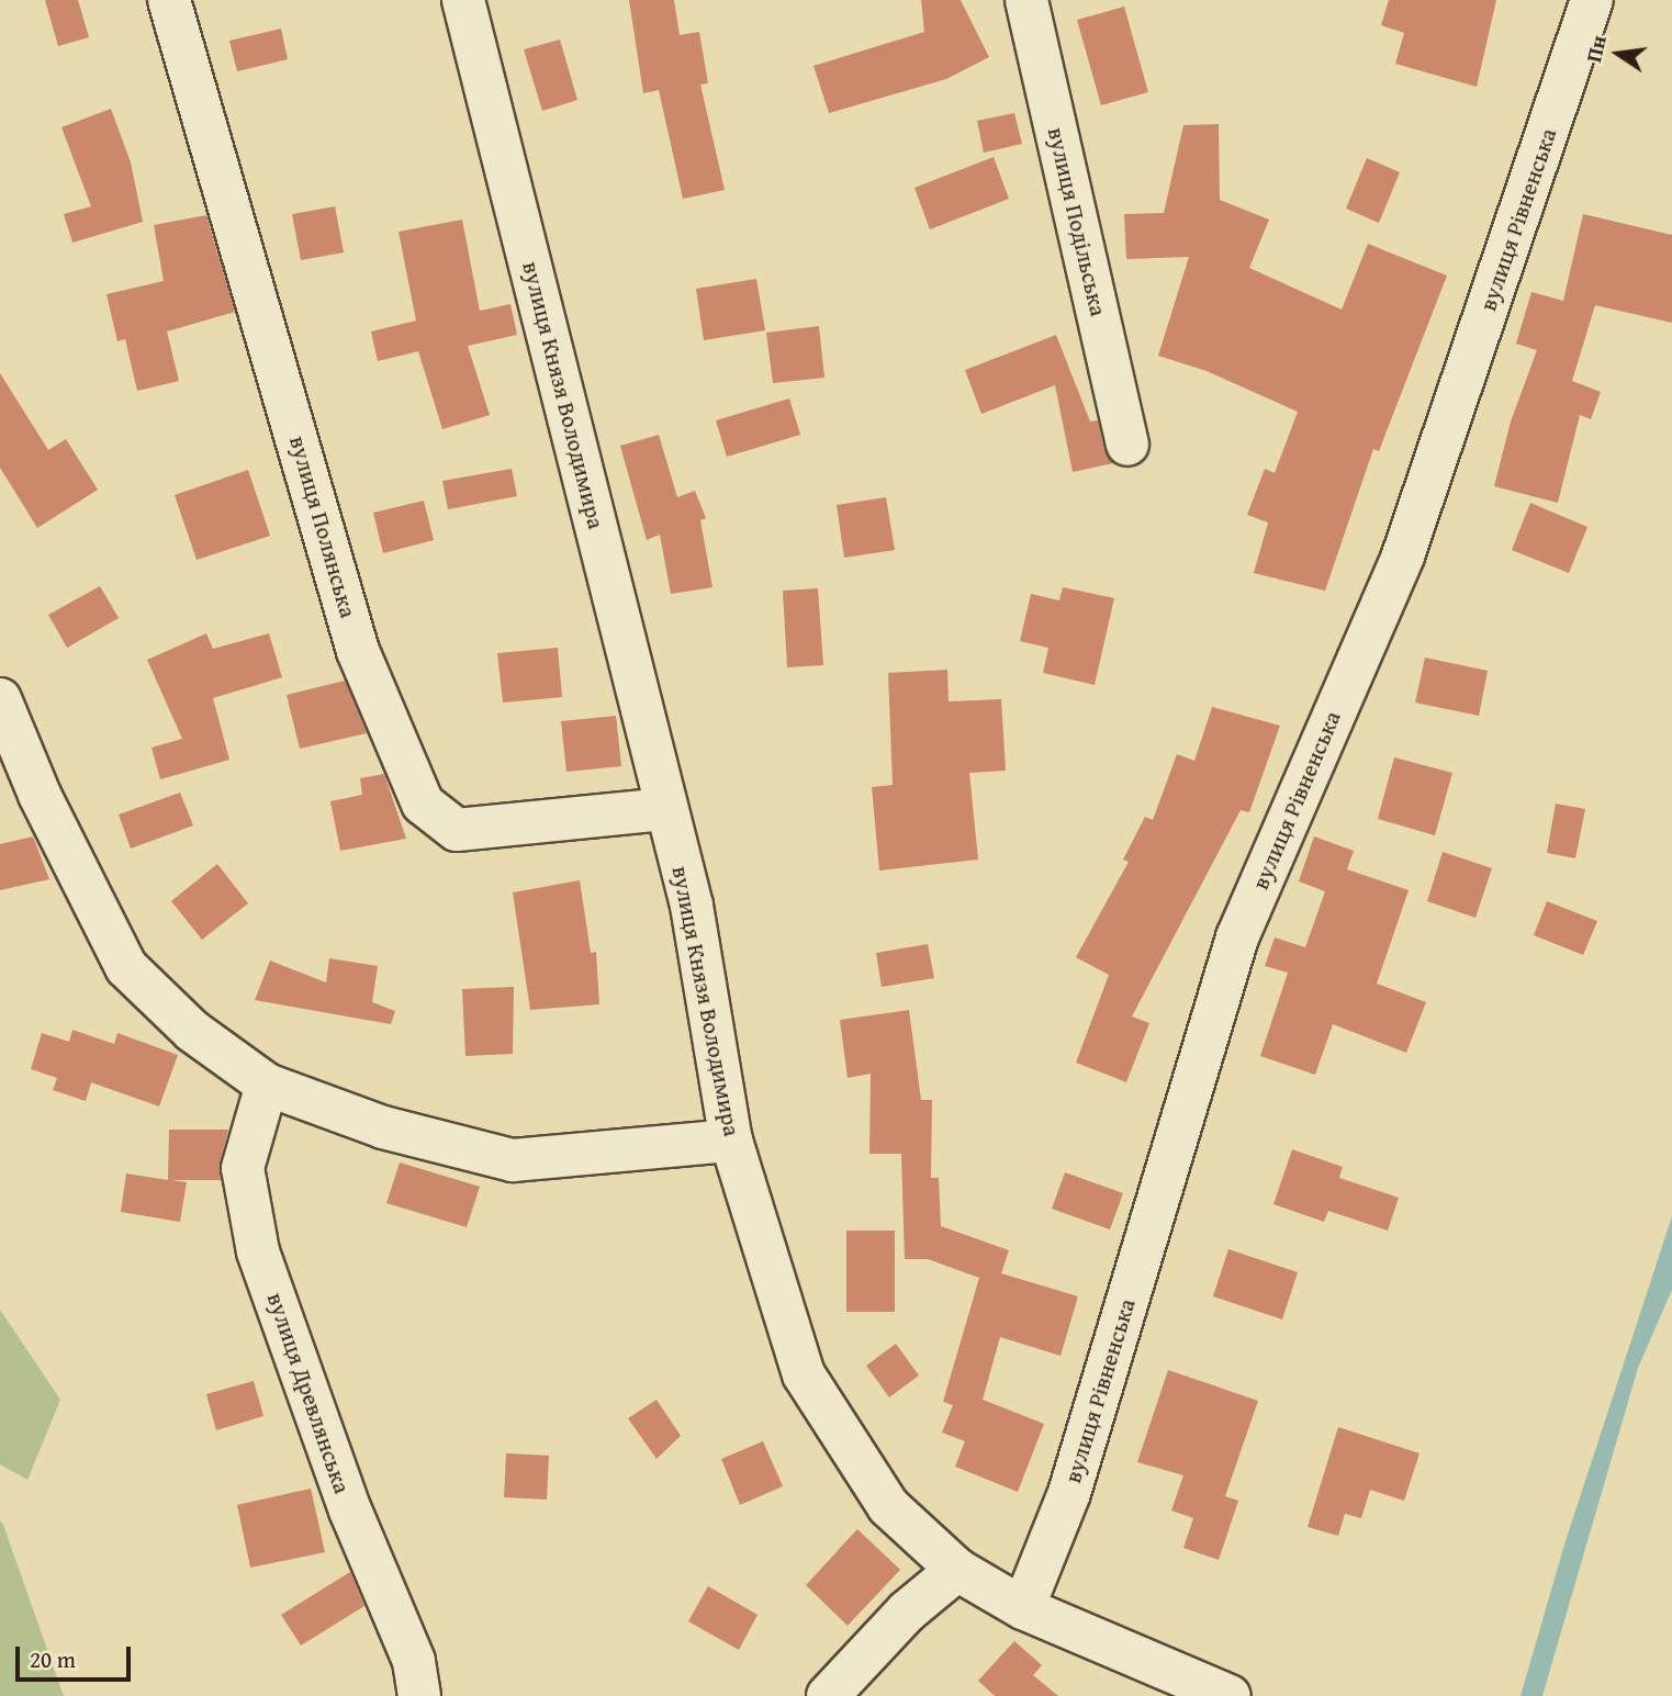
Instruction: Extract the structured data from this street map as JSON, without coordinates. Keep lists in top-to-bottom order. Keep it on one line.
{"streets":{"street":["вулиця Рівненська","вулиця Подільська","вулиця Князя Володимира","вулиця Полянська","вулиця Древлянська"]},"crossings":[["вулиця Рівненська","вулиця Князя Володимира"],["вулиця Князя Володимира","вулиця Полянська"]],"scale_bar":"20 m","north":"left"}
